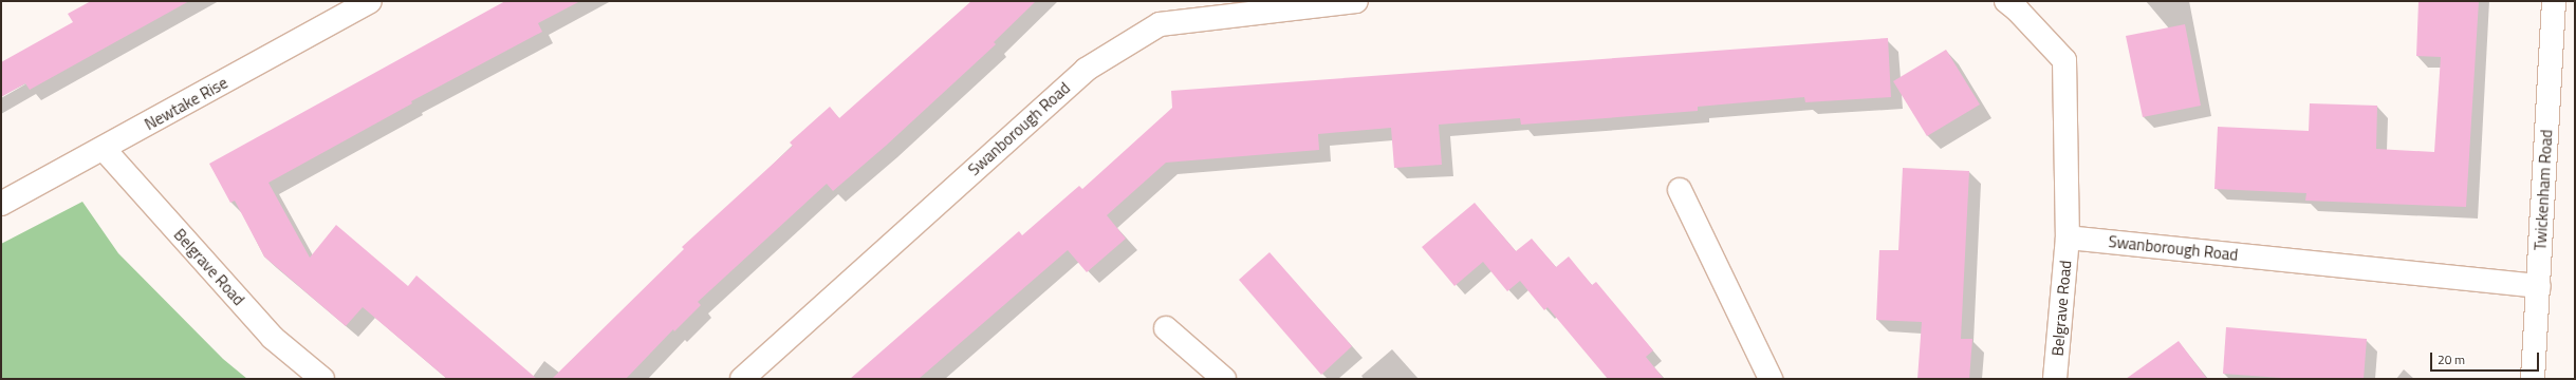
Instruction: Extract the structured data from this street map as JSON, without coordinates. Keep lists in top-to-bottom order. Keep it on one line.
{"streets":{"street":["Newtake Rise","Swanborough Road","Twickenham Road","Belgrave Road"]},"crossings":[["Newtake Rise","Belgrave Road"],["Swanborough Road","Twickenham Road"],["Swanborough Road","Belgrave Road"]],"scale_bar":"20 m"}
